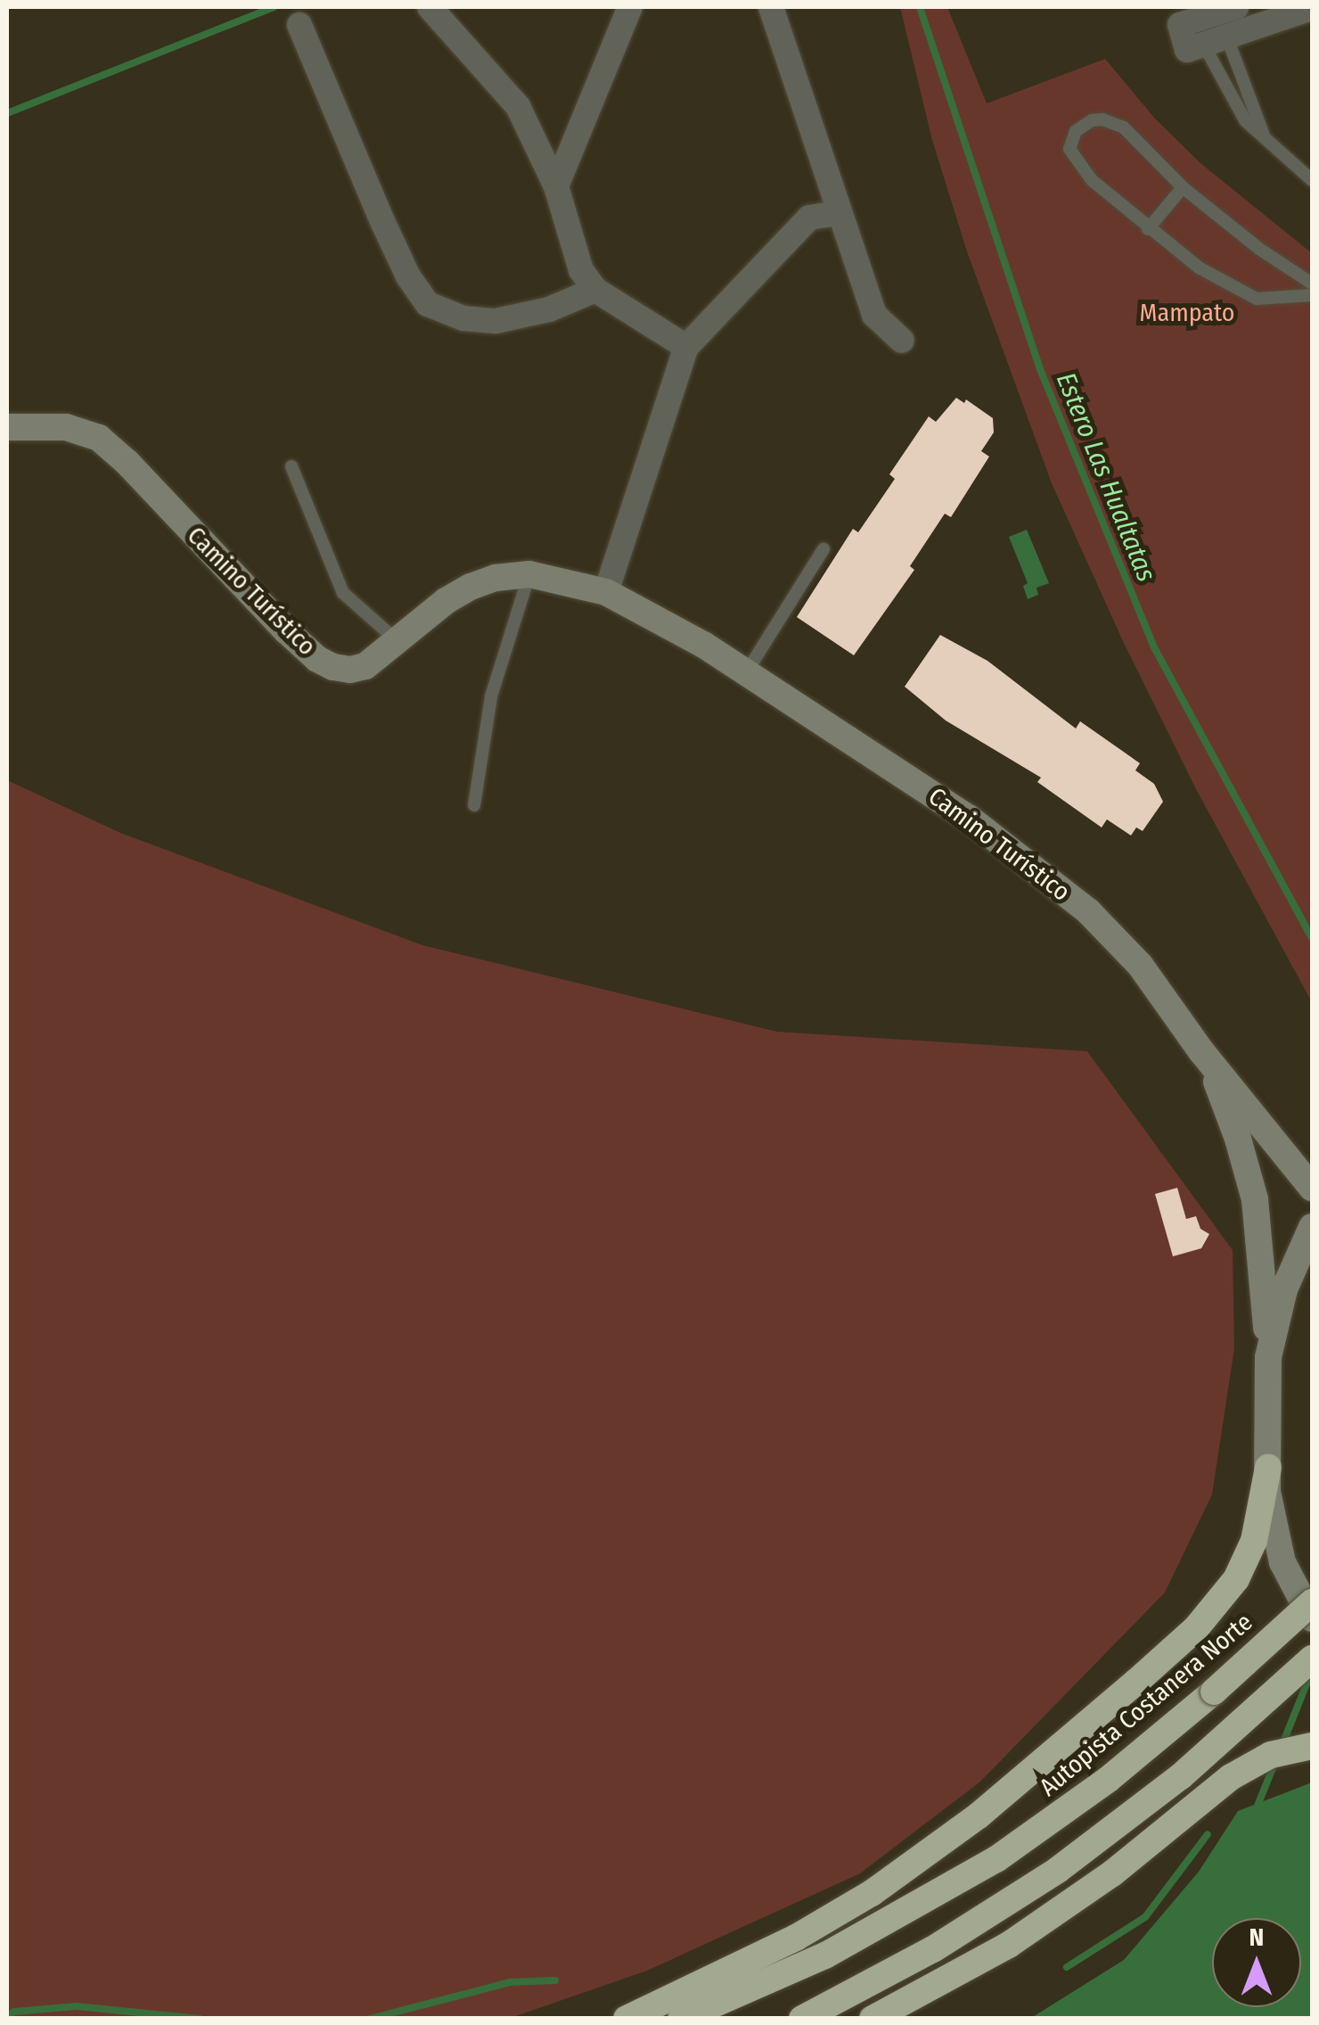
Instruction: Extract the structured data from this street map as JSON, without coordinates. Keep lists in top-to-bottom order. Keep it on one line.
{"streets":{"highway":["Autopista Costanera Norte"],"main road":["Camino Turístico"]},"water":["Estero Las Hualtatas"],"parks":["Mampato"],"north":"top"}
